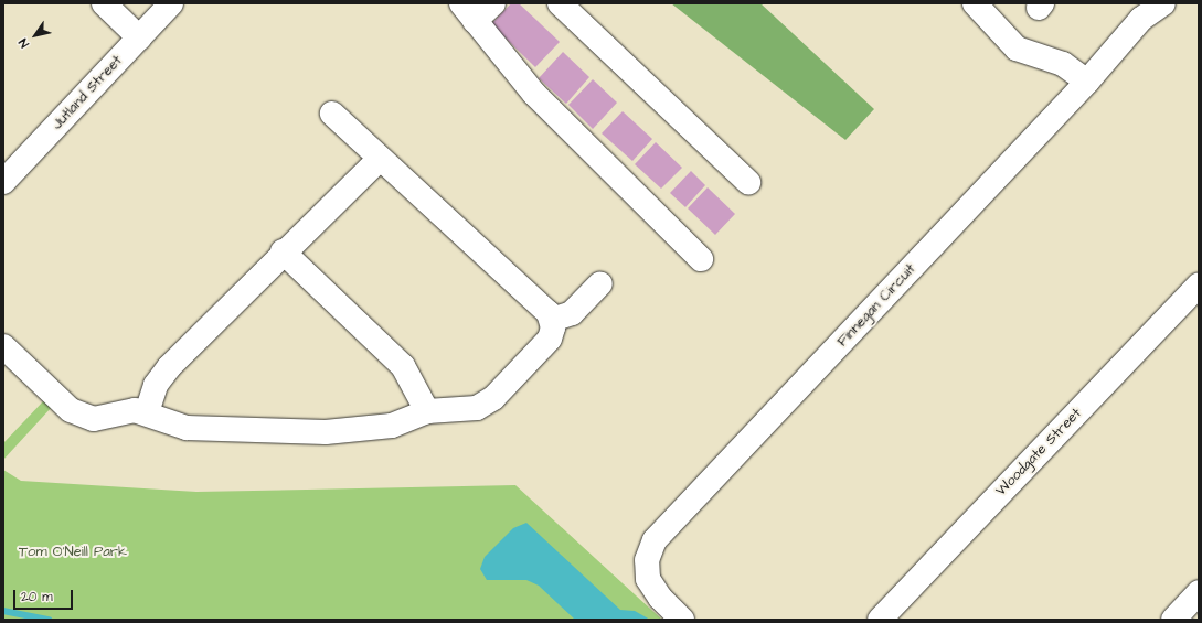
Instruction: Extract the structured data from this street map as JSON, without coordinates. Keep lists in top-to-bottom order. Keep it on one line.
{"streets":{"street":["Jutland Street","Finnegan Circuit","Woodgate Street"]},"parks":["Tom O'Neill Park"],"scale_bar":"20 m","north":"bottom left"}
